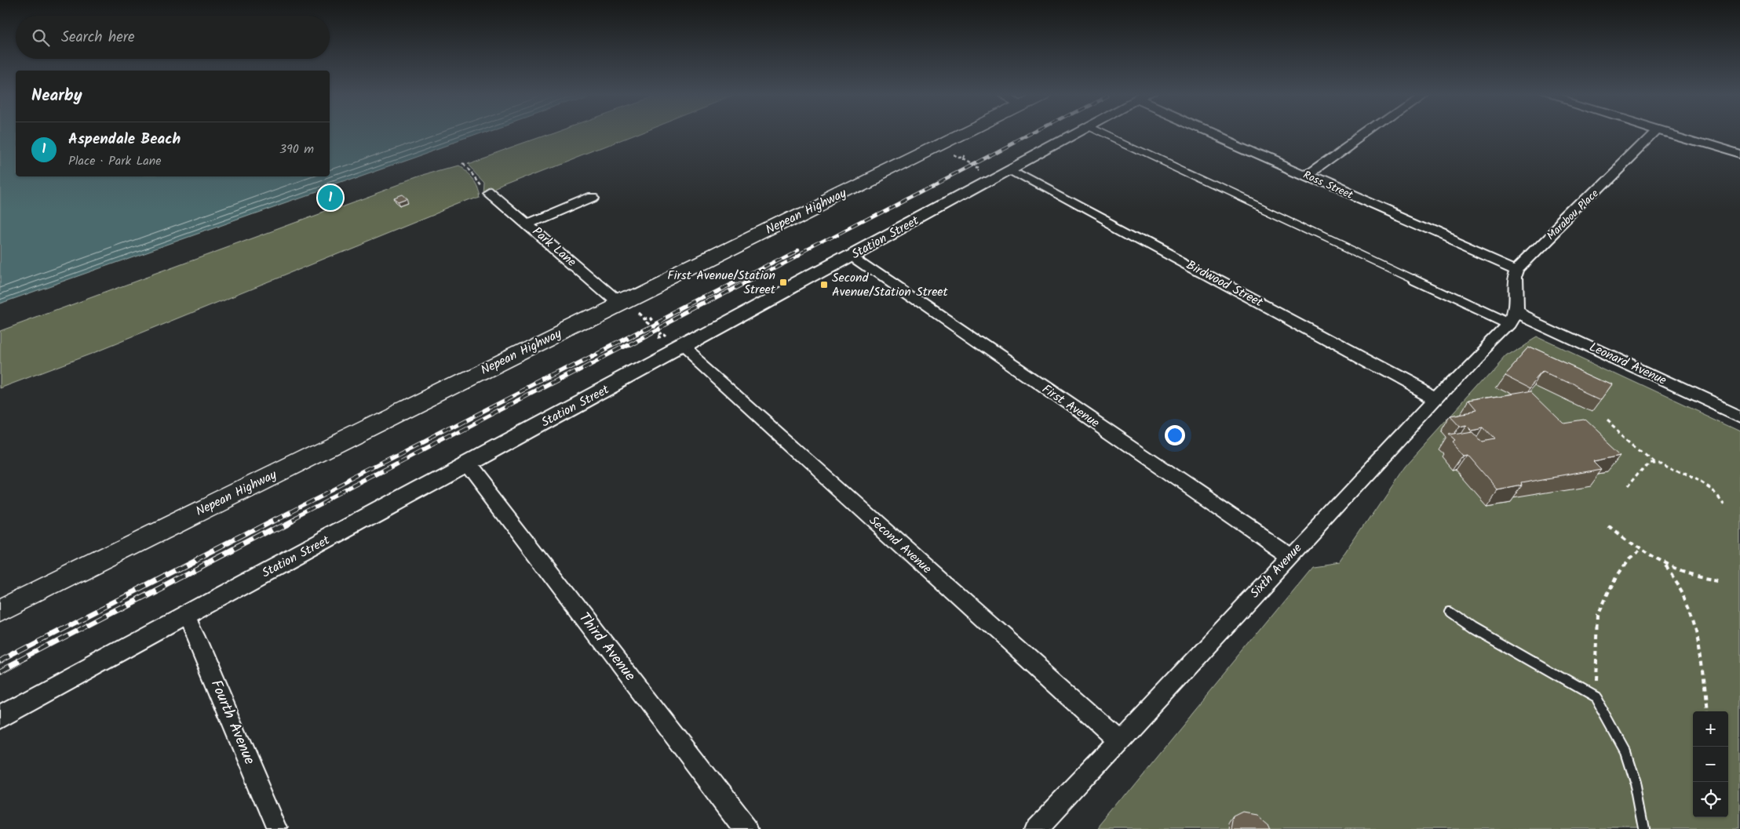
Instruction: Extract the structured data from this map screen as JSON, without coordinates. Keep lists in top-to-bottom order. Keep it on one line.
{"streets":{"highway":["Nepean Highway"],"street":["Ross Street","Marabou Place","Station Street","Park Lane","Birdwood Street","Leonard Avenue","First Avenue","Second Avenue","Sixth Avenue","Third Avenue","Fourth Avenue"]},"crossings":[["Ross Street","Marabou Place"],["Nepean Highway","Park Lane"],["Station Street","Birdwood Street"],["Station Street","First Avenue"],["Station Street","Second Avenue"],["Station Street","Third Avenue"],["Station Street","Fourth Avenue"],["Birdwood Street","Sixth Avenue"],["Leonard Avenue","Sixth Avenue"],["First Avenue","Sixth Avenue"],["Second Avenue","Sixth Avenue"]],"places":{"transit":["First Avenue/Station Street","Second Avenue/Station Street"]},"page":{"search":"Search here","heading":"Nearby","list":[{"mark":"1","name":"Aspendale Beach","note":"Place · Park Lane","value":"390 m"}],"pins":"1","map_buttons":["+","−"]}}
